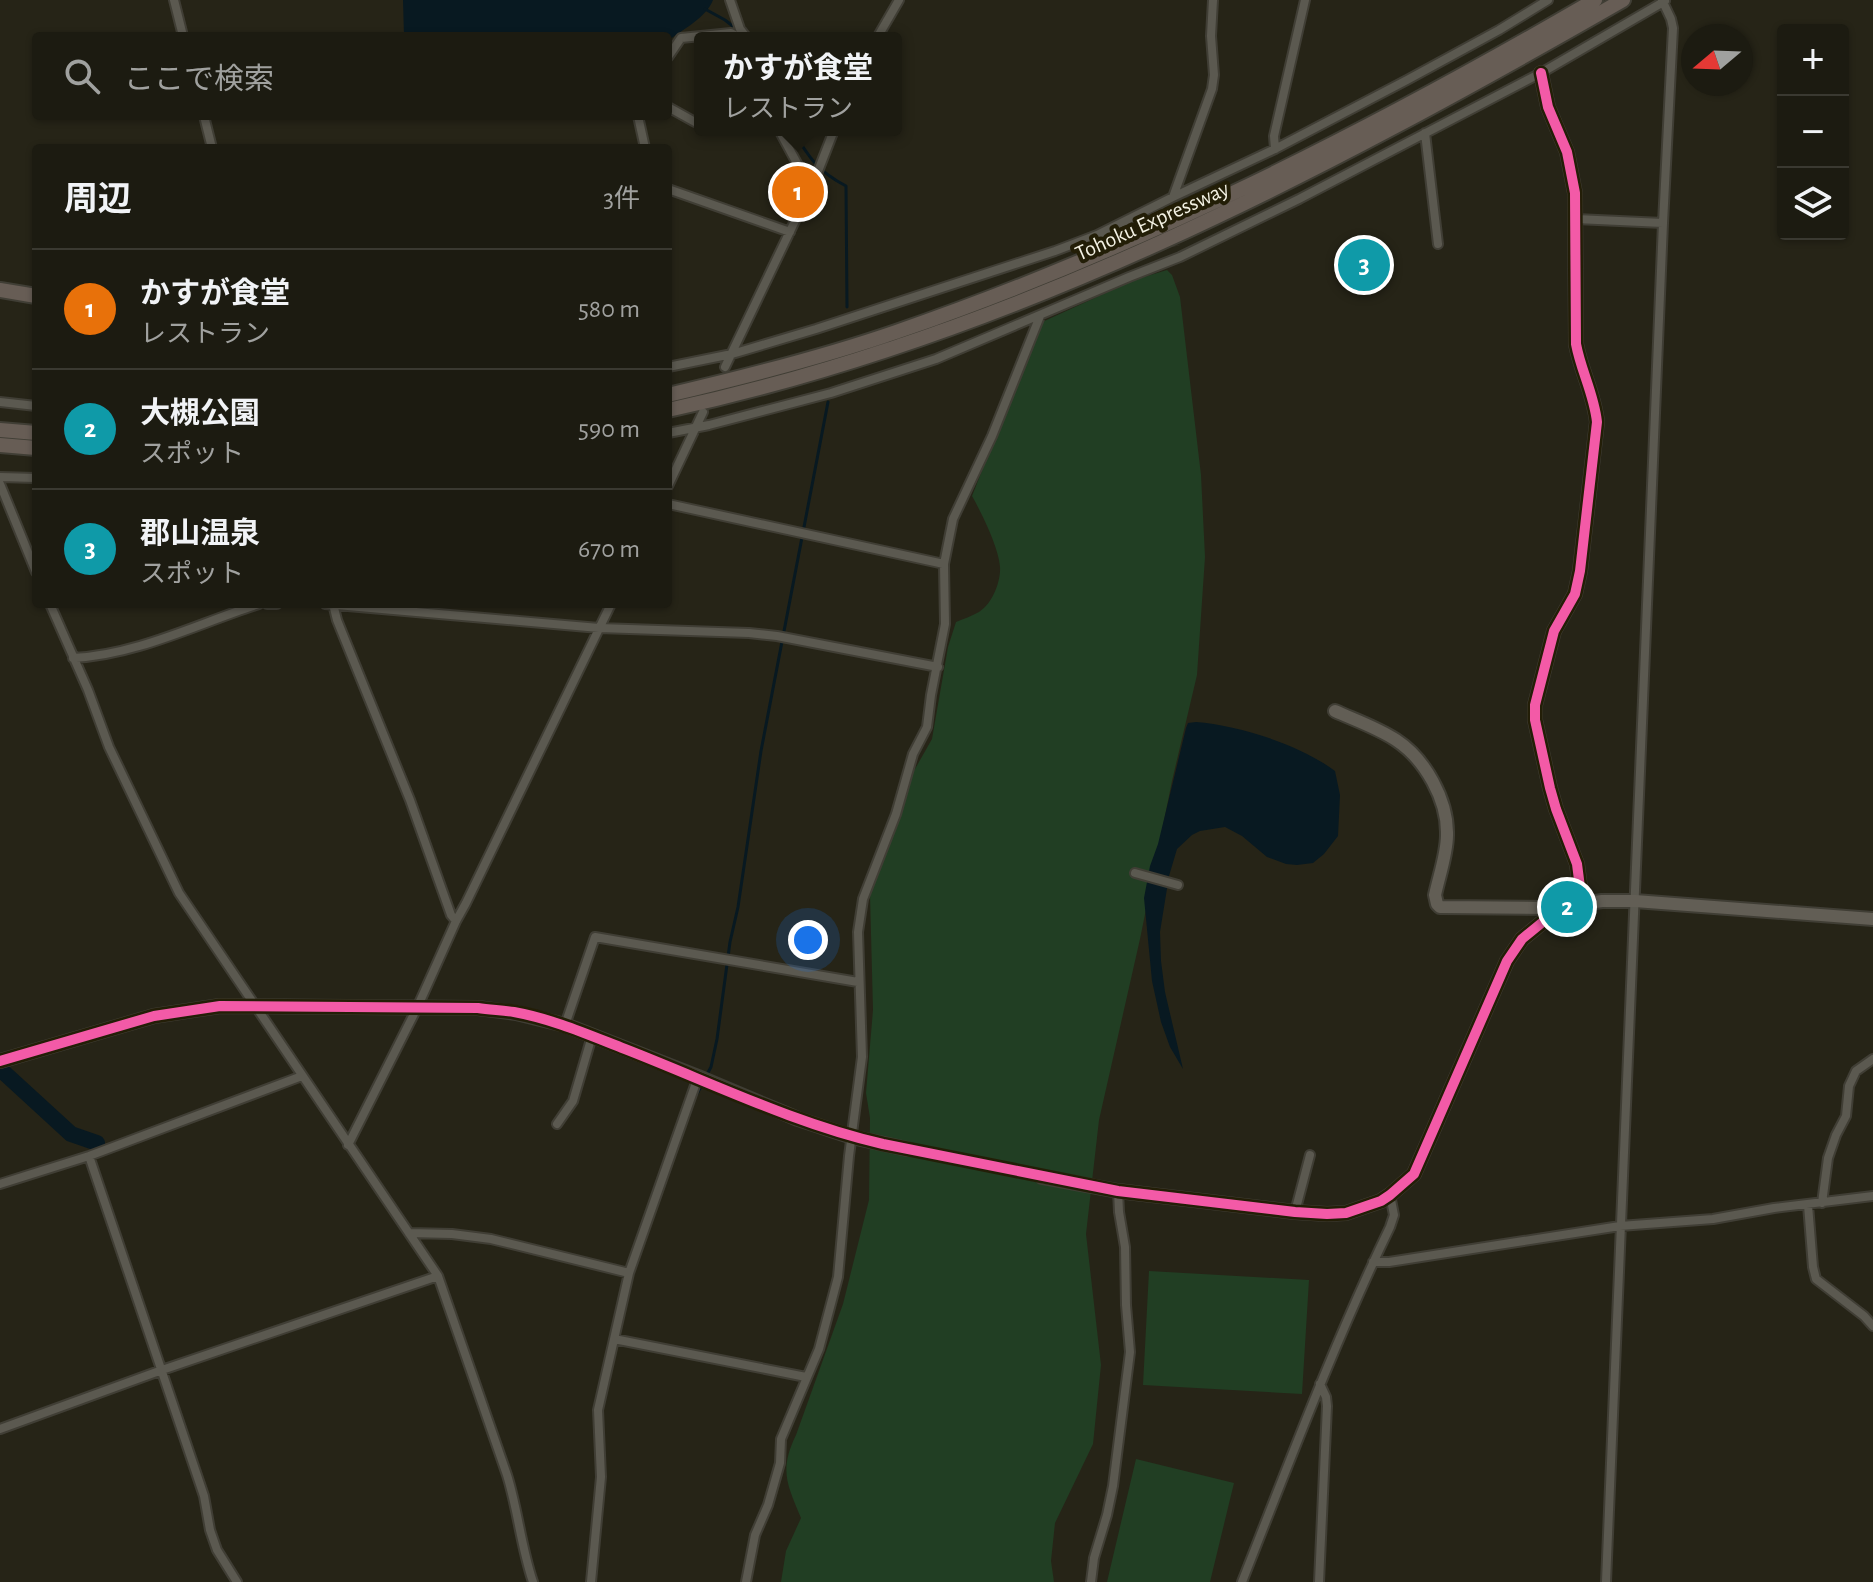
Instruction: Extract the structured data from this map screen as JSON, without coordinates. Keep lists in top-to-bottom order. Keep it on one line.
{"streets":{"highway":["Tohoku Expressway"]},"north":"left","page":{"map_buttons":["+","−"],"popup":["かすが食堂","レストラン"],"search":"ここで検索","heading":["周辺","3件"],"pins":["1","3","2"],"list":[{"mark":"1","name":"かすが食堂","note":"レストラン","value":"580 m"},{"mark":"2","name":"大槻公園","note":"スポット","value":"590 m"},{"mark":"3","name":"郡山温泉","note":"スポット","value":"670 m"}]}}
